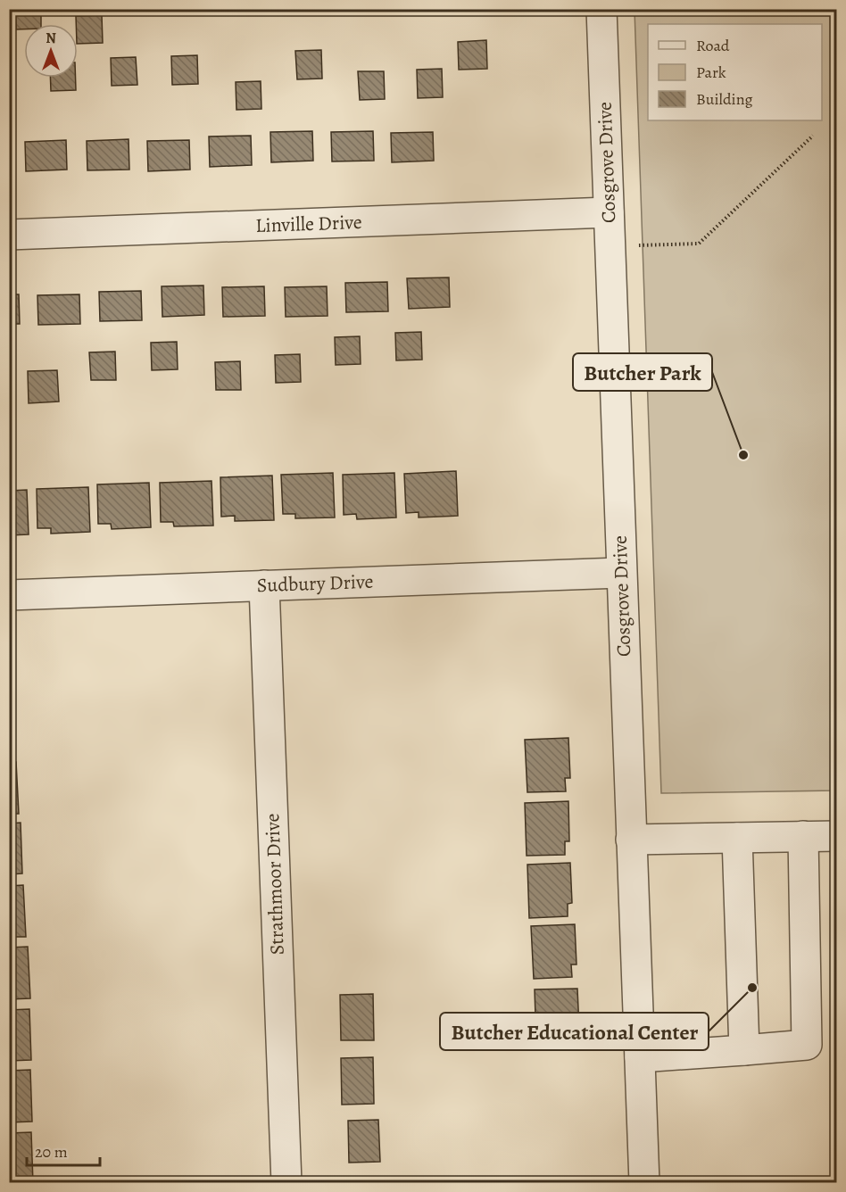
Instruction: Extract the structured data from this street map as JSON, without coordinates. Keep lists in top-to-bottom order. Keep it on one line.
{"streets":{"street":["Cosgrove Drive","Linville Drive","Sudbury Drive","Strathmoor Drive"]},"crossings":[["Cosgrove Drive","Linville Drive"],["Cosgrove Drive","Sudbury Drive"],["Sudbury Drive","Strathmoor Drive"]],"places":["Butcher Park","Butcher Educational Center"],"legend":["Road","Park","Building"],"scale_bar":"20 m","north":"top"}
